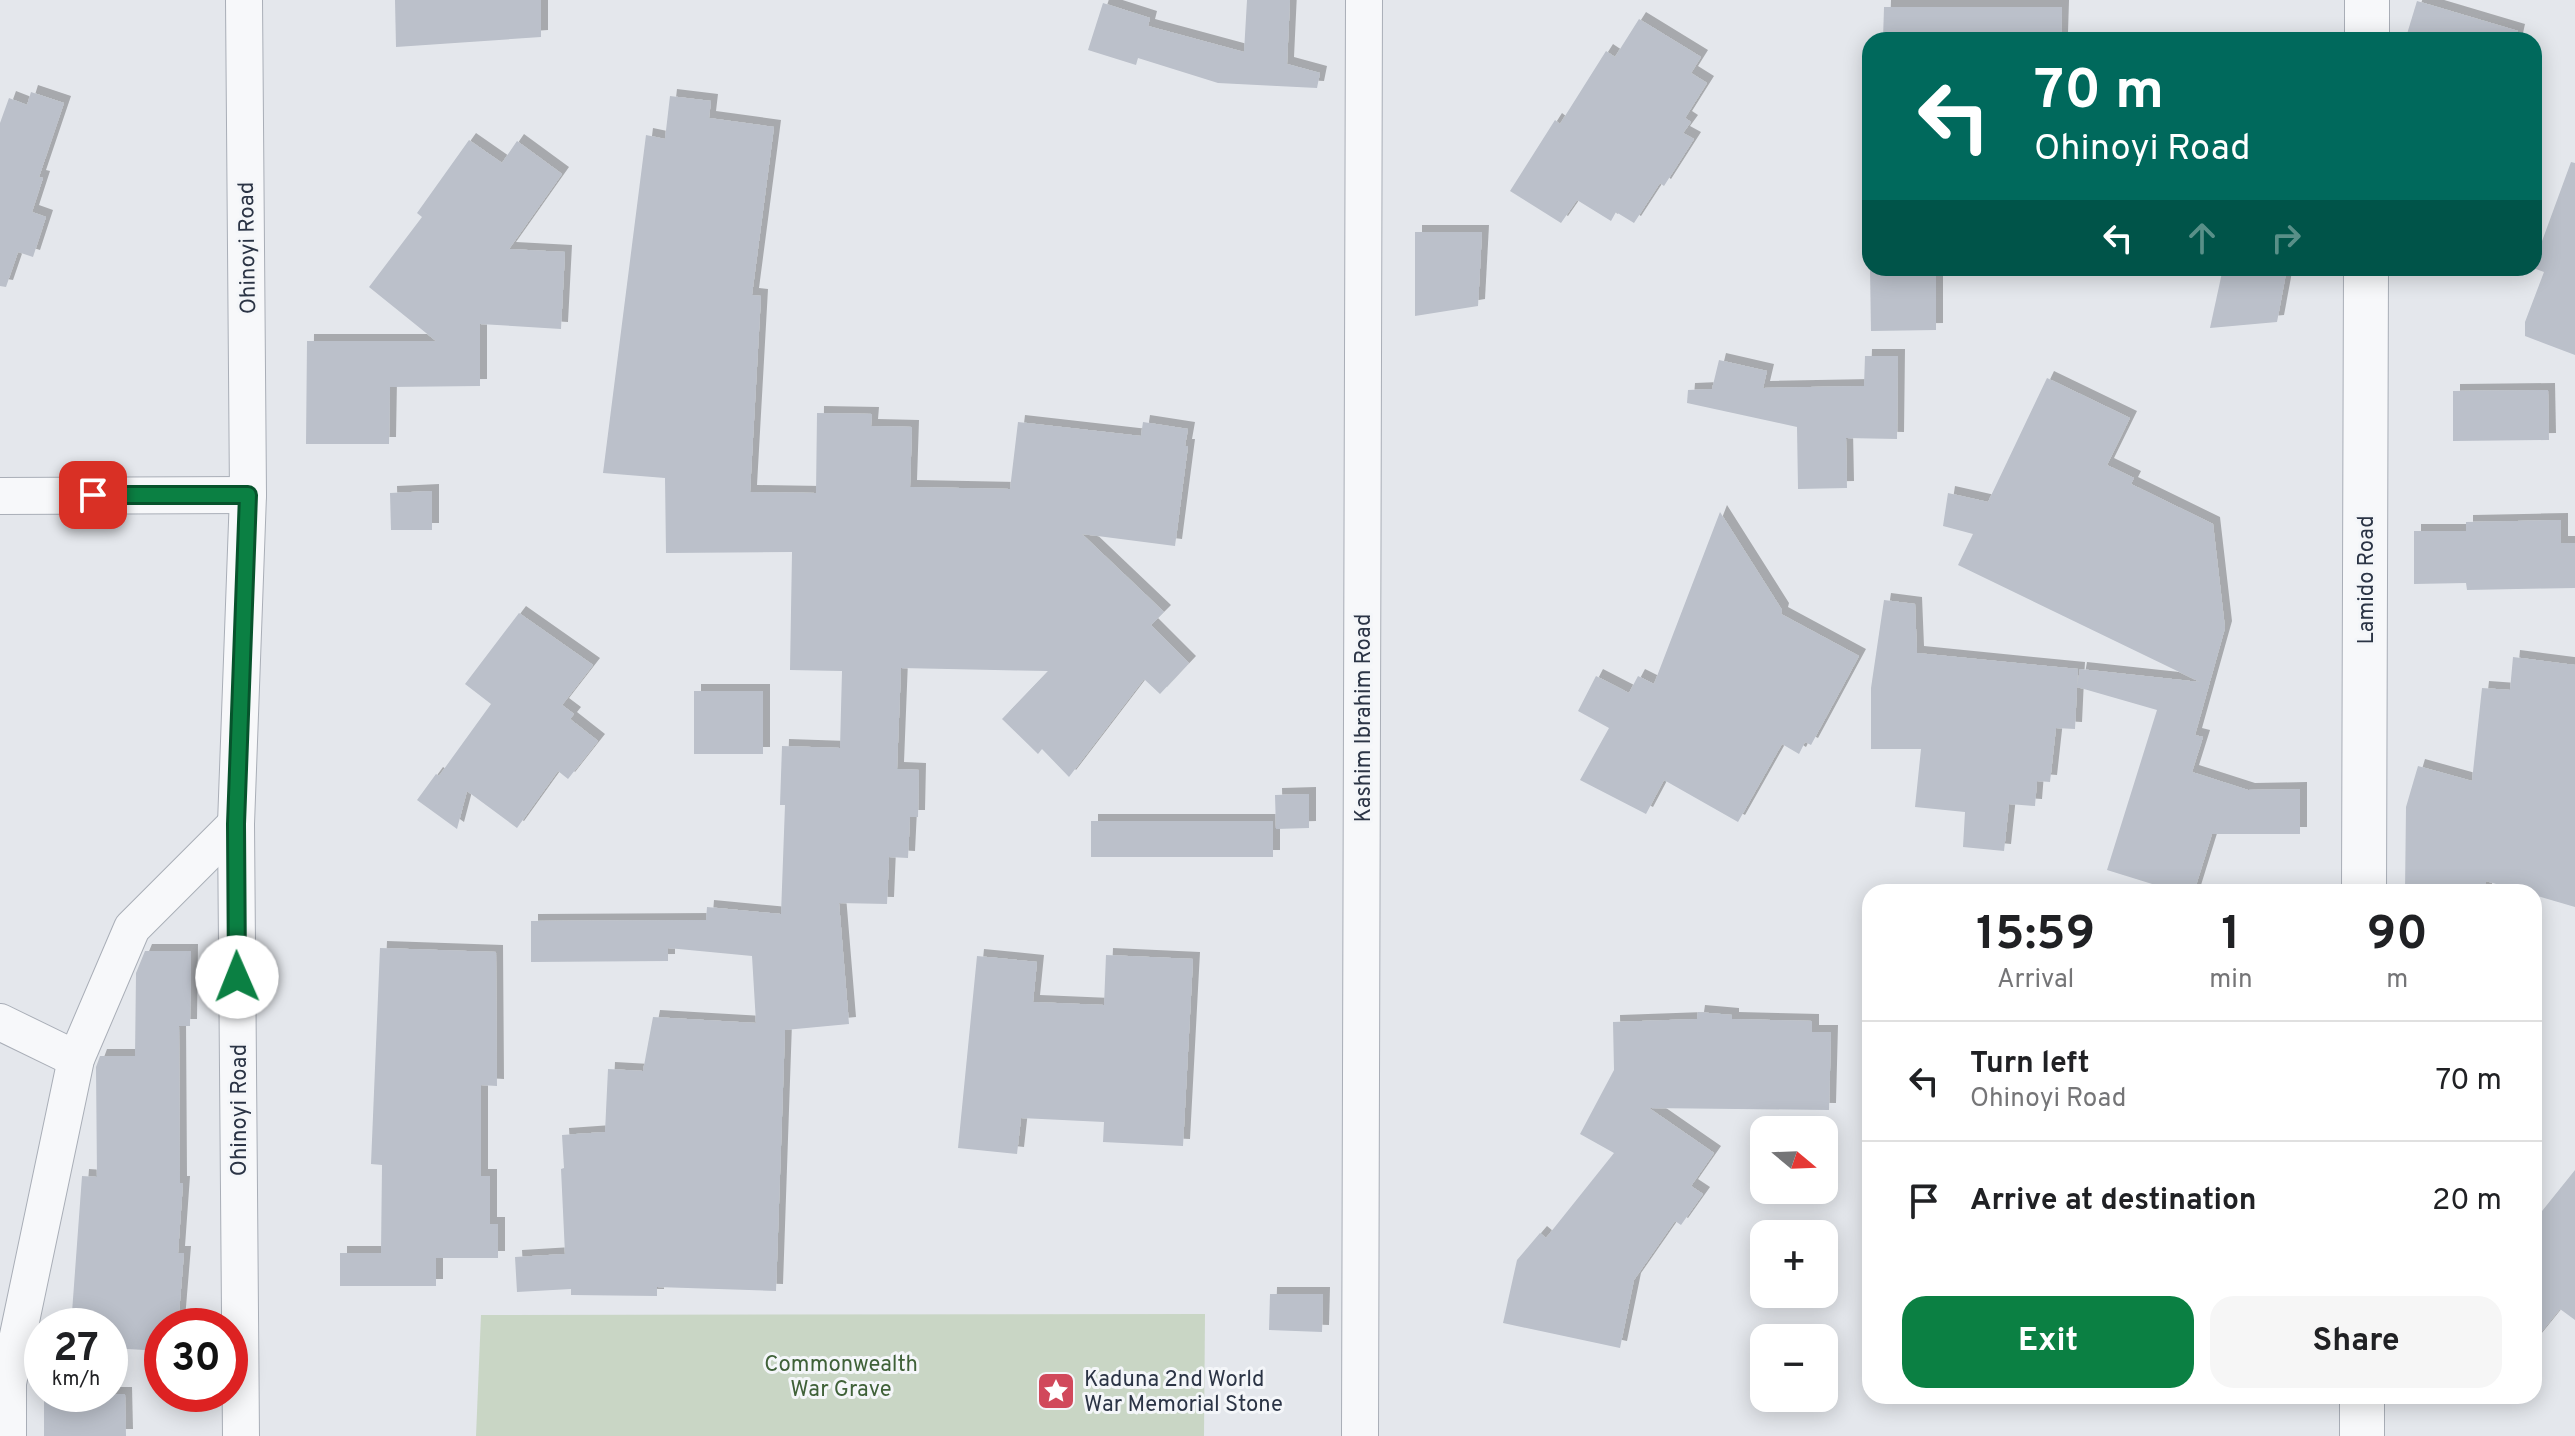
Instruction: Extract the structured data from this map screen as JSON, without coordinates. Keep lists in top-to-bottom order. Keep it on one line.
{"streets":{"street":["Ohinoyi Road","Lamido Road","Kashim Ibrahim Road"]},"parks":["Commonwealth War Grave"],"places":{"place":["Kaduna 2nd World War Memorial Stone"]},"north":"right","page":{"turn":["70 m","Ohinoyi Road"],"eta":["15:59","Arrival","1","min","90","m"],"list":[{"name":"Turn left","note":"Ohinoyi Road","value":"70 m"},{"name":"Arrive at destination","value":"20 m"}],"map_buttons":["+","−"],"buttons":["Exit","Share"],"speed":"27 km/h","limit":"30"}}
